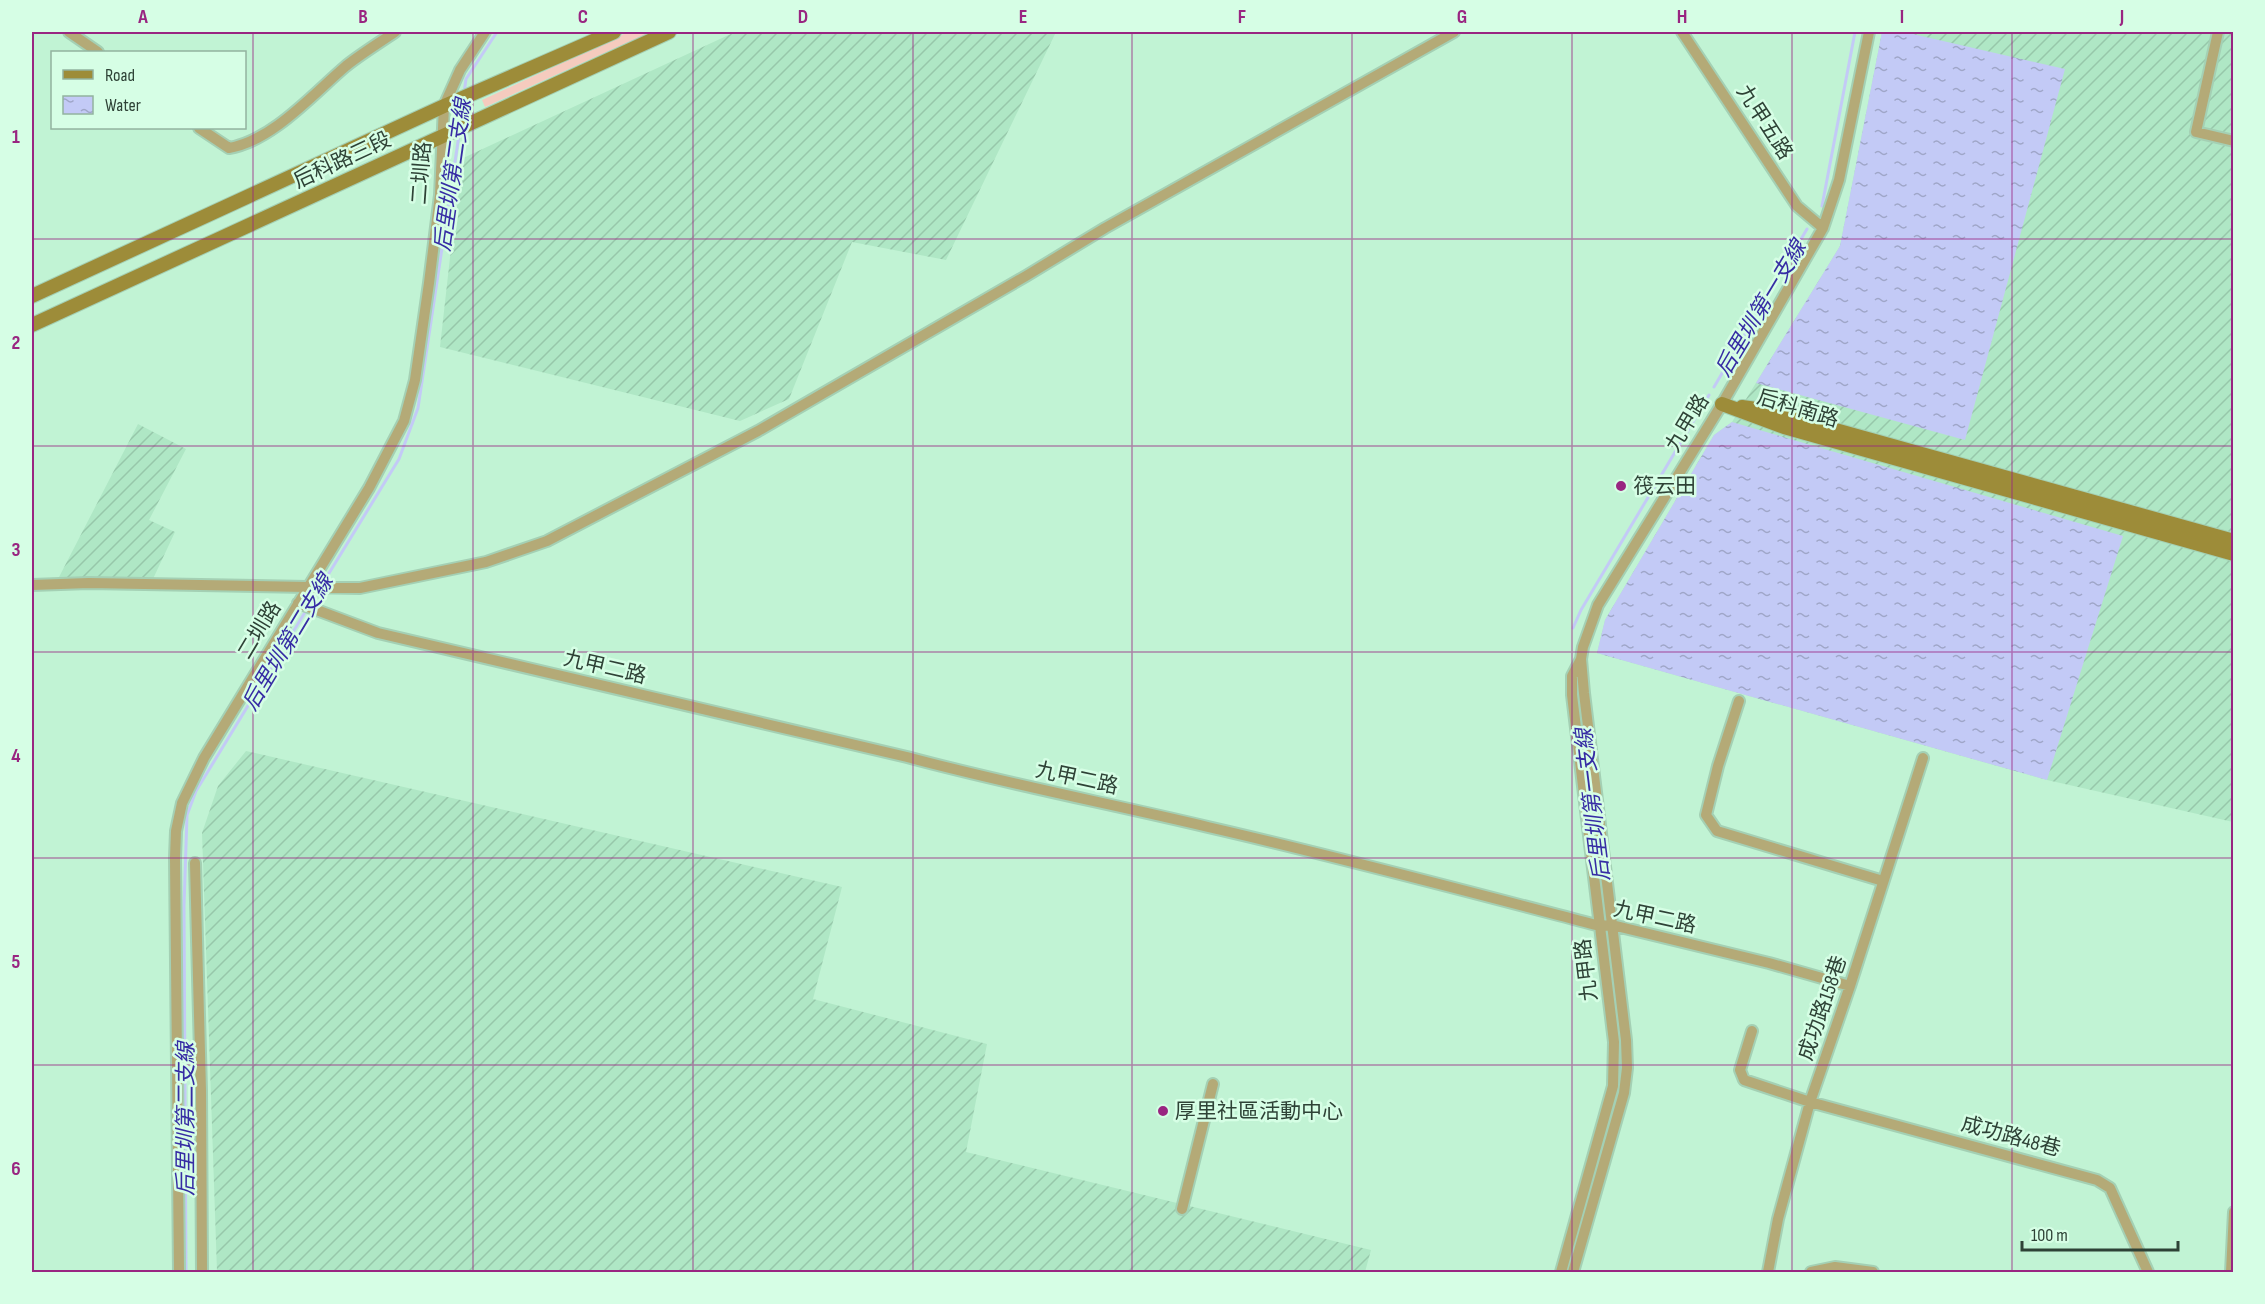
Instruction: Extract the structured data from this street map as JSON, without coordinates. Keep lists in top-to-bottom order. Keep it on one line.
{"streets":{"street":["九甲五路","后科路三段","二圳路","后科南路","九甲路","九甲二路","成功路158巷","成功路48巷"]},"crossings":[["九甲五路","九甲路"],["后科路三段","二圳路"],["二圳路","九甲二路"],["后科南路","九甲路"],["九甲路","九甲二路"],["九甲二路","成功路158巷"],["成功路158巷","成功路48巷"]],"water":["后里圳第二支線","后里圳第一支線"],"places":["筏云田","厚里社區活動中心"],"legend":["Road","Water"],"scale_bar":"100 m","grid":{"columns":["A","B","C","D","E","F","G","H","I","J"],"rows":["1","2","3","4","5","6"]}}
